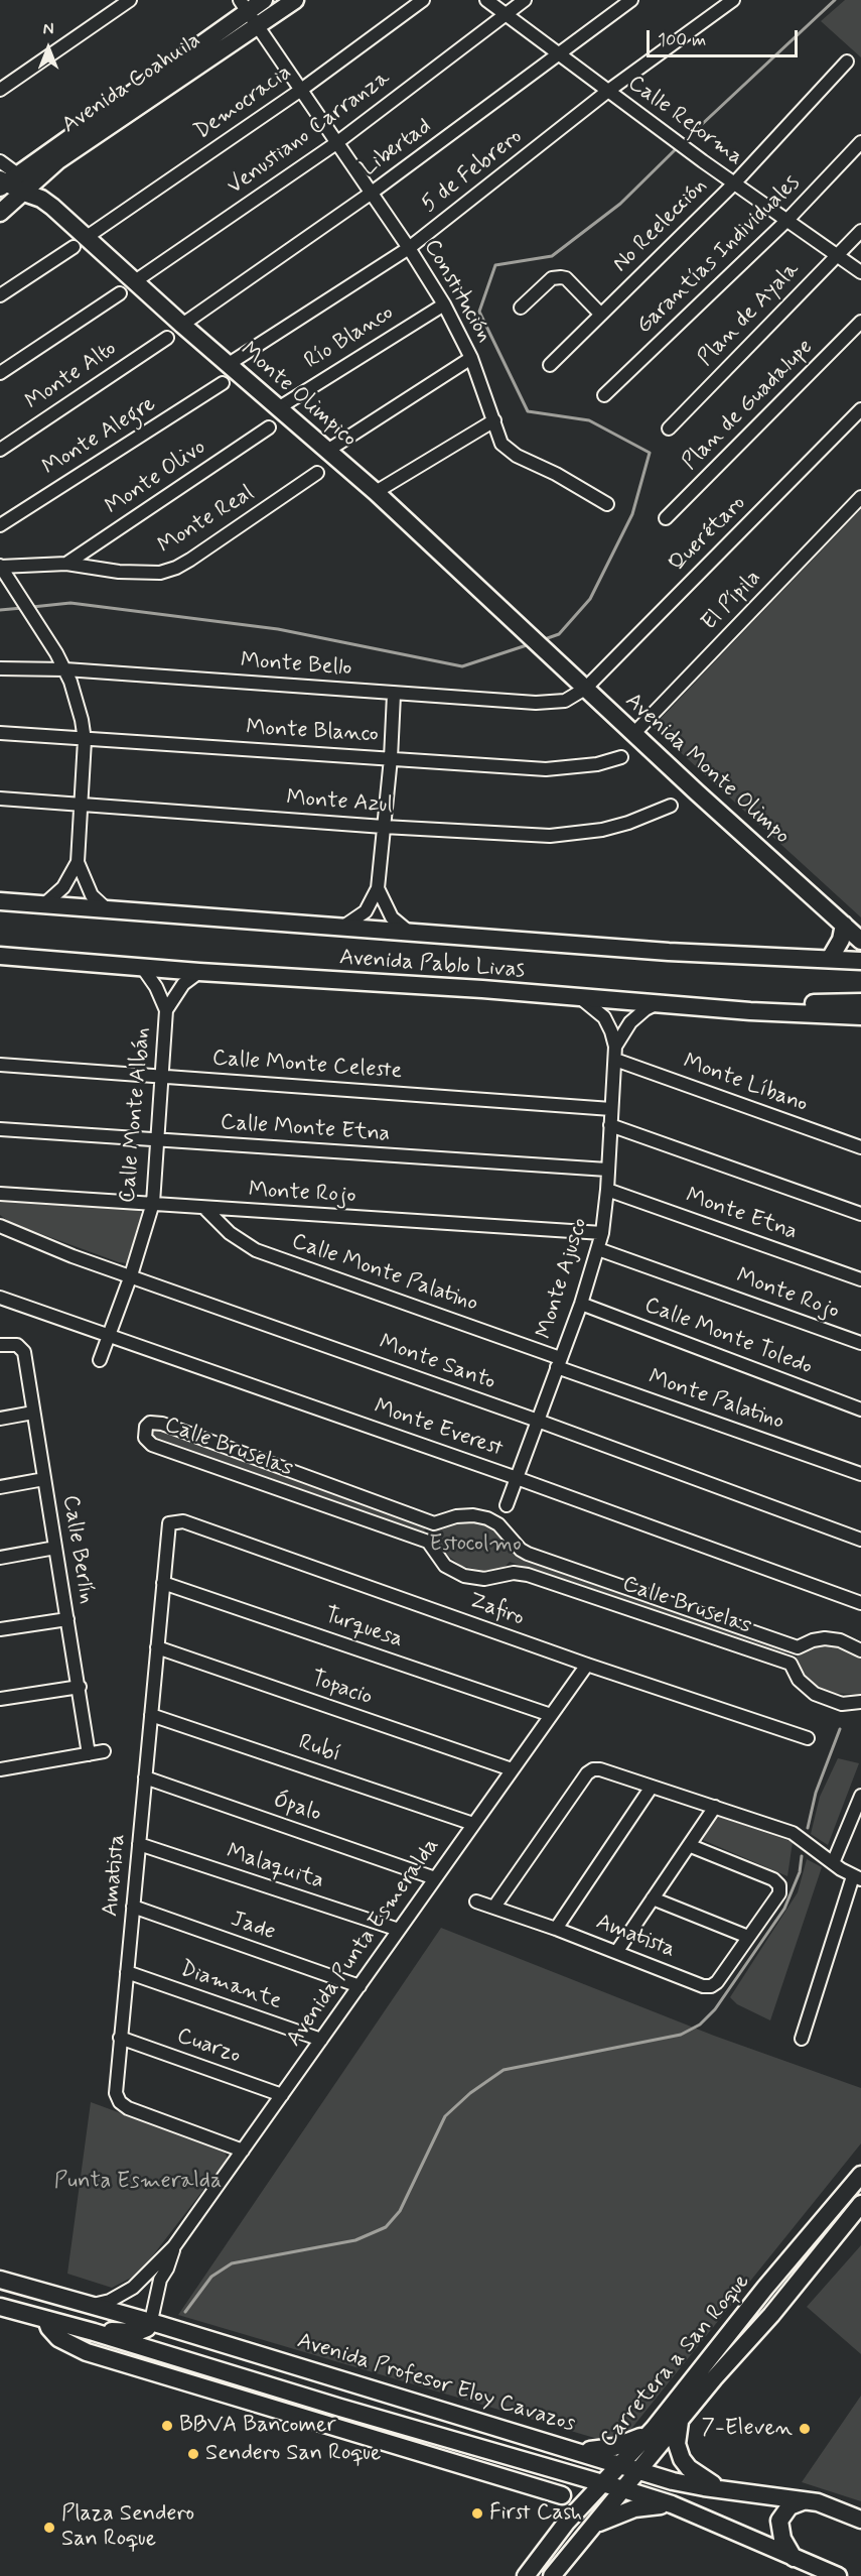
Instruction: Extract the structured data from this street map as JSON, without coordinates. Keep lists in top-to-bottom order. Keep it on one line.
{"streets":{"main road":["Avenida Coahuila","Monte Olimpico","Avenida Monte Olimpo","Avenida Pablo Livas","Carretera a San Roque","Avenida Profesor Eloy Cavazos"],"street":["Democracia","Calle Reforma","Venustiano Carranza","Libertad","5 de Febrero","No Reelección","Garantías Individuales","Constitución","Plan de Ayala","Río Blanco","Monte Alto","Plan de Guadalupe","Monte Alegre","Monte Olivo","Monte Real","Querétaro","El Pípila","Monte Bello","Monte Blanco","Monte Azul","Calle Monte Celeste","Monte Líbano","Calle Monte Albán","Calle Monte Etna","Monte Rojo","Monte Etna","Calle Monte Palatino","Monte Ajusco","Calle Monte Toledo","Monte Santo","Monte Palatino","Monte Everest","Calle Bruselas","Calle Berlín","Zafiro","Turquesa","Topacio","Rubí","Ópalo","Malaquita","Amatista","Jade","Avenida Punta Esmeralda","Diamante","Cuarzo"]},"crossings":[["Avenida Coahuila","Constitución"],["Avenida Coahuila","Monte Olimpico"],["Democracia","Constitución"],["Democracia","Monte Olimpico"],["Calle Reforma","Venustiano Carranza"],["Calle Reforma","Libertad"],["Calle Reforma","5 de Febrero"],["Calle Reforma","No Reelección"],["Calle Reforma","Garantías Individuales"],["Calle Reforma","Plan de Ayala"],["Venustiano Carranza","Constitución"],["Venustiano Carranza","Monte Olimpico"],["Libertad","Constitución"],["Libertad","Monte Olimpico"],["5 de Febrero","Constitución"],["5 de Febrero","Monte Olimpico"],["Constitución","Río Blanco"],["Río Blanco","Monte Olimpico"],["Monte Olimpico","Avenida Monte Olimpo"],["Monte Olivo","Monte Real"],["Querétaro","Monte Bello"],["Querétaro","Avenida Monte Olimpo"],["El Pípila","Avenida Monte Olimpo"],["Monte Bello","Avenida Monte Olimpo"],["Avenida Pablo Livas","Calle Monte Albán"],["Avenida Pablo Livas","Monte Ajusco"],["Calle Monte Celeste","Calle Monte Albán"],["Calle Monte Celeste","Monte Ajusco"],["Monte Líbano","Monte Ajusco"],["Calle Monte Albán","Calle Monte Etna"],["Calle Monte Albán","Monte Rojo"],["Calle Monte Albán","Monte Santo"],["Calle Monte Albán","Monte Everest"],["Calle Monte Etna","Monte Ajusco"],["Monte Rojo","Calle Monte Palatino"],["Monte Rojo","Monte Ajusco"],["Monte Etna","Monte Ajusco"],["Calle Monte Palatino","Monte Ajusco"],["Calle Monte Palatino","Monte Palatino"],["Monte Ajusco","Calle Monte Toledo"],["Monte Ajusco","Monte Santo"],["Monte Ajusco","Monte Palatino"],["Monte Ajusco","Monte Everest"],["Zafiro","Amatista"],["Zafiro","Avenida Punta Esmeralda"],["Turquesa","Amatista"],["Turquesa","Avenida Punta Esmeralda"],["Topacio","Amatista"],["Topacio","Avenida Punta Esmeralda"],["Rubí","Amatista"],["Rubí","Avenida Punta Esmeralda"],["Ópalo","Amatista"],["Ópalo","Avenida Punta Esmeralda"],["Malaquita","Amatista"],["Malaquita","Avenida Punta Esmeralda"],["Amatista","Jade"],["Amatista","Avenida Punta Esmeralda"],["Amatista","Diamante"],["Amatista","Cuarzo"],["Jade","Avenida Punta Esmeralda"],["Avenida Punta Esmeralda","Diamante"],["Avenida Punta Esmeralda","Cuarzo"],["Avenida Punta Esmeralda","Avenida Profesor Eloy Cavazos"],["Carretera a San Roque","Avenida Profesor Eloy Cavazos"]],"parks":["Estocolmo","Punta Esmeralda"],"places":["BBVA Bancomer","7-Eleven","Sendero San Roque","First Cash","Plaza Sendero San Roque"],"scale_bar":"100 m","north":"top"}
